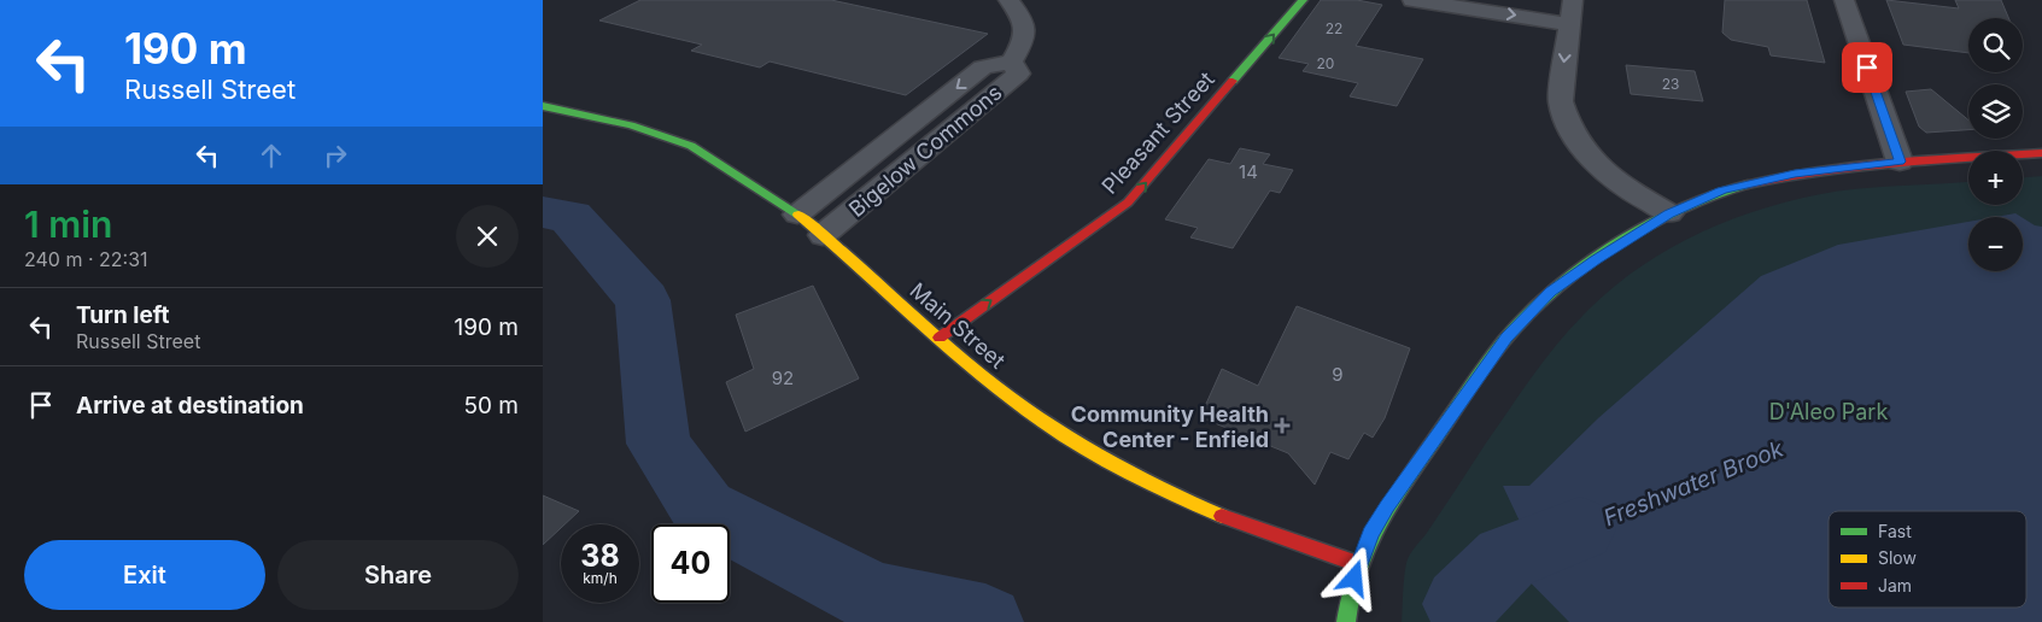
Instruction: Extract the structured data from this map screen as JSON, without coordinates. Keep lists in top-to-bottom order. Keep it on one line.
{"streets":{"street":["Pleasant Street","Bigelow Commons","Main Street"]},"crossings":[["Pleasant Street","Main Street"],["Bigelow Commons","Main Street"]],"one_way":["Pleasant Street"],"water":["Freshwater Brook"],"parks":["D'Aleo Park"],"places":{"health":["Community Health Center - Enfield"]},"house_numbers":["22","20","23","14","9","92"],"legend":["Fast","Slow","Jam"],"page":{"turn":["190 m","Russell Street"],"map_buttons":["+","−"],"heading":["1 min","240 m · 22:31"],"list":[{"name":"Turn left","note":"Russell Street","value":"190 m"},{"name":"Arrive at destination","value":"50 m"}],"speed":"38 km/h","limit":"40","buttons":["Exit","Share"]}}
